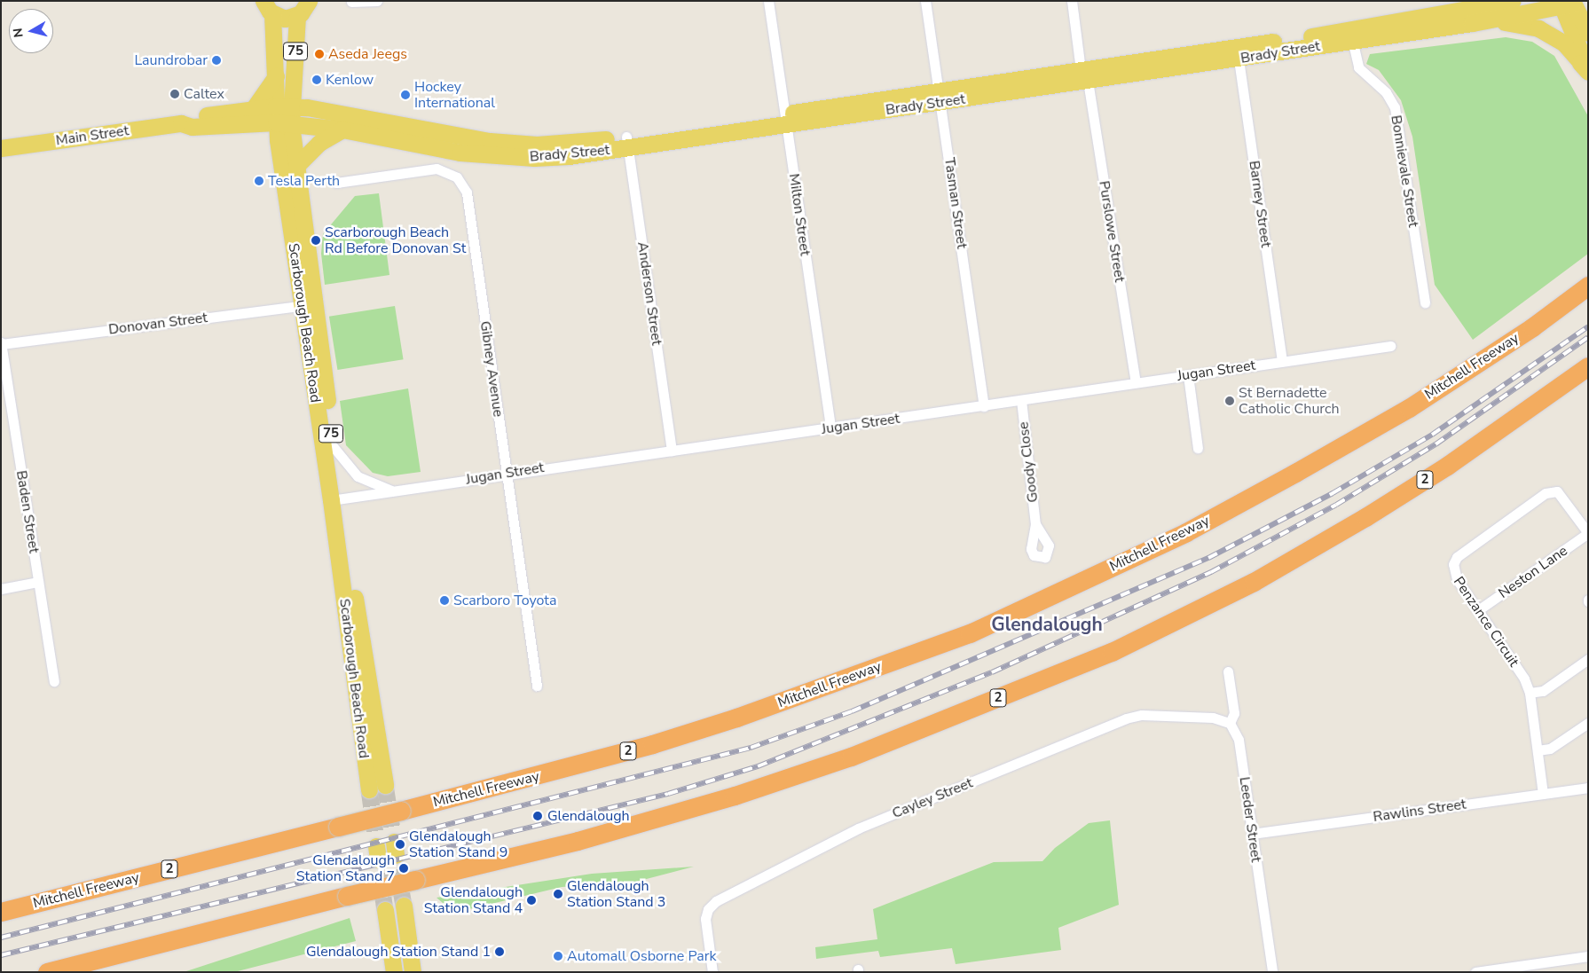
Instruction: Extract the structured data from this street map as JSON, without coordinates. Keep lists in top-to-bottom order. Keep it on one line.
{"streets":{"highway":["Mitchell Freeway","2"],"main road":["75","Brady Street","Main Street","Scarborough Beach Road"],"street":["Bonnievale Street","Tasman Street","Barney Street","Milton Street","Purslowe Street","Anderson Street","Donovan Street","Gibney Avenue","Jugan Street","Goody Close","Baden Street","Neston Lane","Penzance Circuit","Cayley Street","Rawlins Street","Leeder Street"]},"crossings":[["Brady Street","Main Street"],["Brady Street","Bonnievale Street"],["Brady Street","Tasman Street"],["Brady Street","Barney Street"],["Brady Street","Milton Street"],["Brady Street","Purslowe Street"],["Brady Street","Anderson Street"],["Brady Street","Scarborough Beach Road"],["Main Street","Scarborough Beach Road"],["Tasman Street","Jugan Street"],["Barney Street","Jugan Street"],["Milton Street","Jugan Street"],["Purslowe Street","Jugan Street"],["Anderson Street","Jugan Street"],["Scarborough Beach Road","Donovan Street"],["Scarborough Beach Road","Jugan Street"],["Donovan Street","Baden Street"],["Gibney Avenue","Jugan Street"],["Jugan Street","Goody Close"],["Neston Lane","Penzance Circuit"],["Penzance Circuit","Rawlins Street"],["Cayley Street","Leeder Street"],["Rawlins Street","Leeder Street"]],"districts":["Glendalough"],"places":["Aseda Jeegs","Laundrobar","Kenlow","Caltex","Hockey International","Tesla Perth","Scarborough Beach Rd Before Donovan St","St Bernadette Catholic Church","Scarboro Toyota","Glendalough","Glendalough Station Stand 9","Glendalough Station Stand 7","Glendalough Station Stand 3","Glendalough Station Stand 4","Glendalough Station Stand 1","Automall Osborne Park"],"north":"left"}
